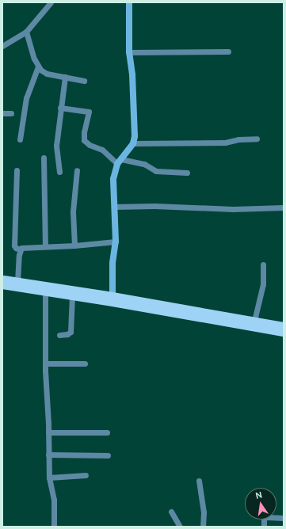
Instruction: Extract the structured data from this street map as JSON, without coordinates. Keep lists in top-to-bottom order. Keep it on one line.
{"north":"top"}
